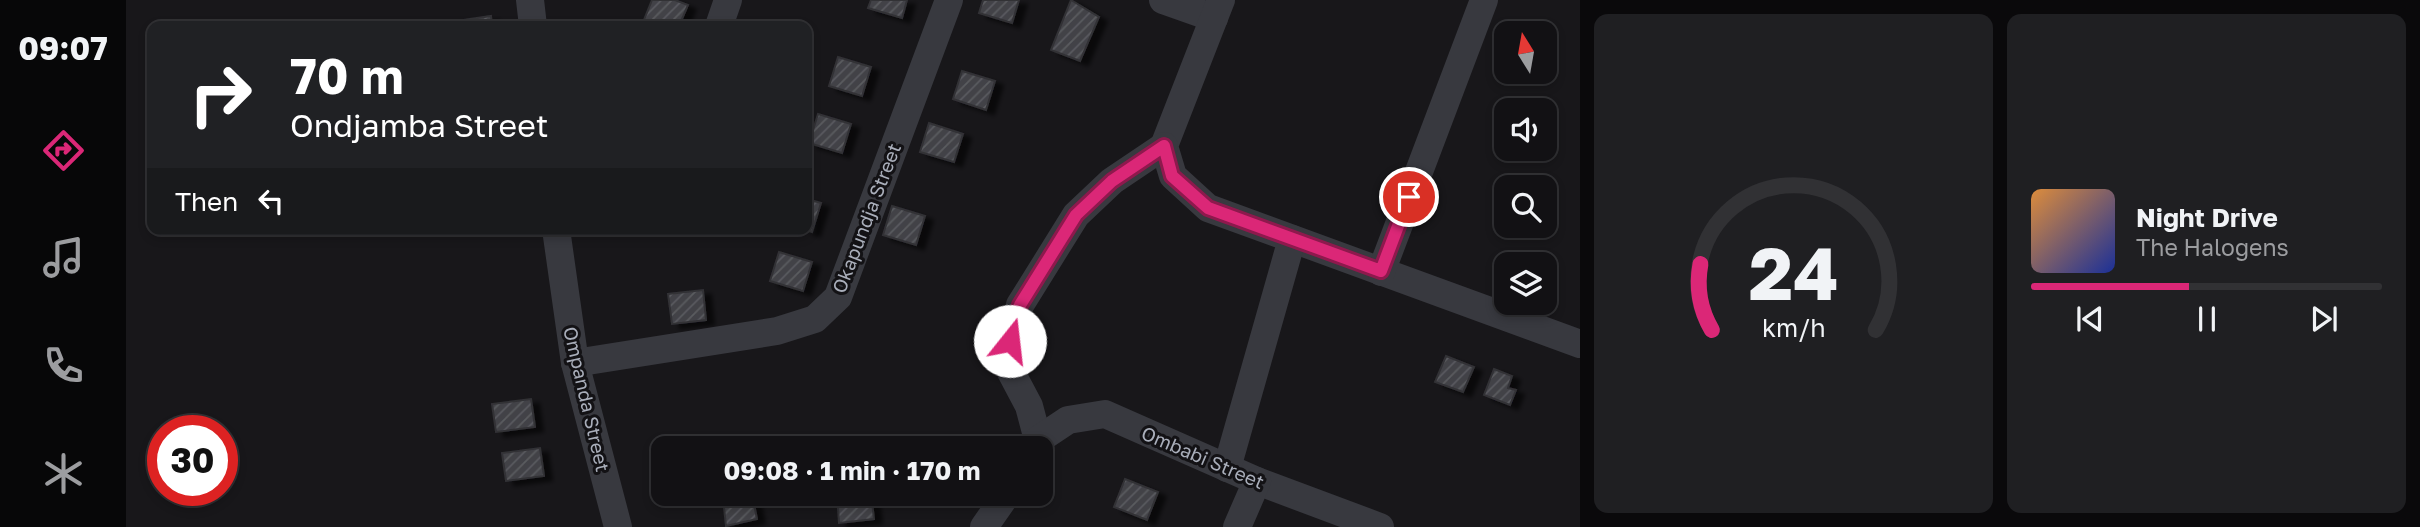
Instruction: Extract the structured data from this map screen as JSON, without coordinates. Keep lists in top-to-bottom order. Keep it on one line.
{"streets":{"street":["Okapundja Street","Ompanda Street","Ombabi Street"]},"crossings":[["Okapundja Street","Ompanda Street"]],"north":"top","page":{"tabs":"09:07","turn":["70 m","Ondjamba Street"],"then":"Then","song":["Night Drive","The Halogens"],"limit":"30","trip":"09:08 · 1 min · 170 m","gauge":["24","km/h"]}}
